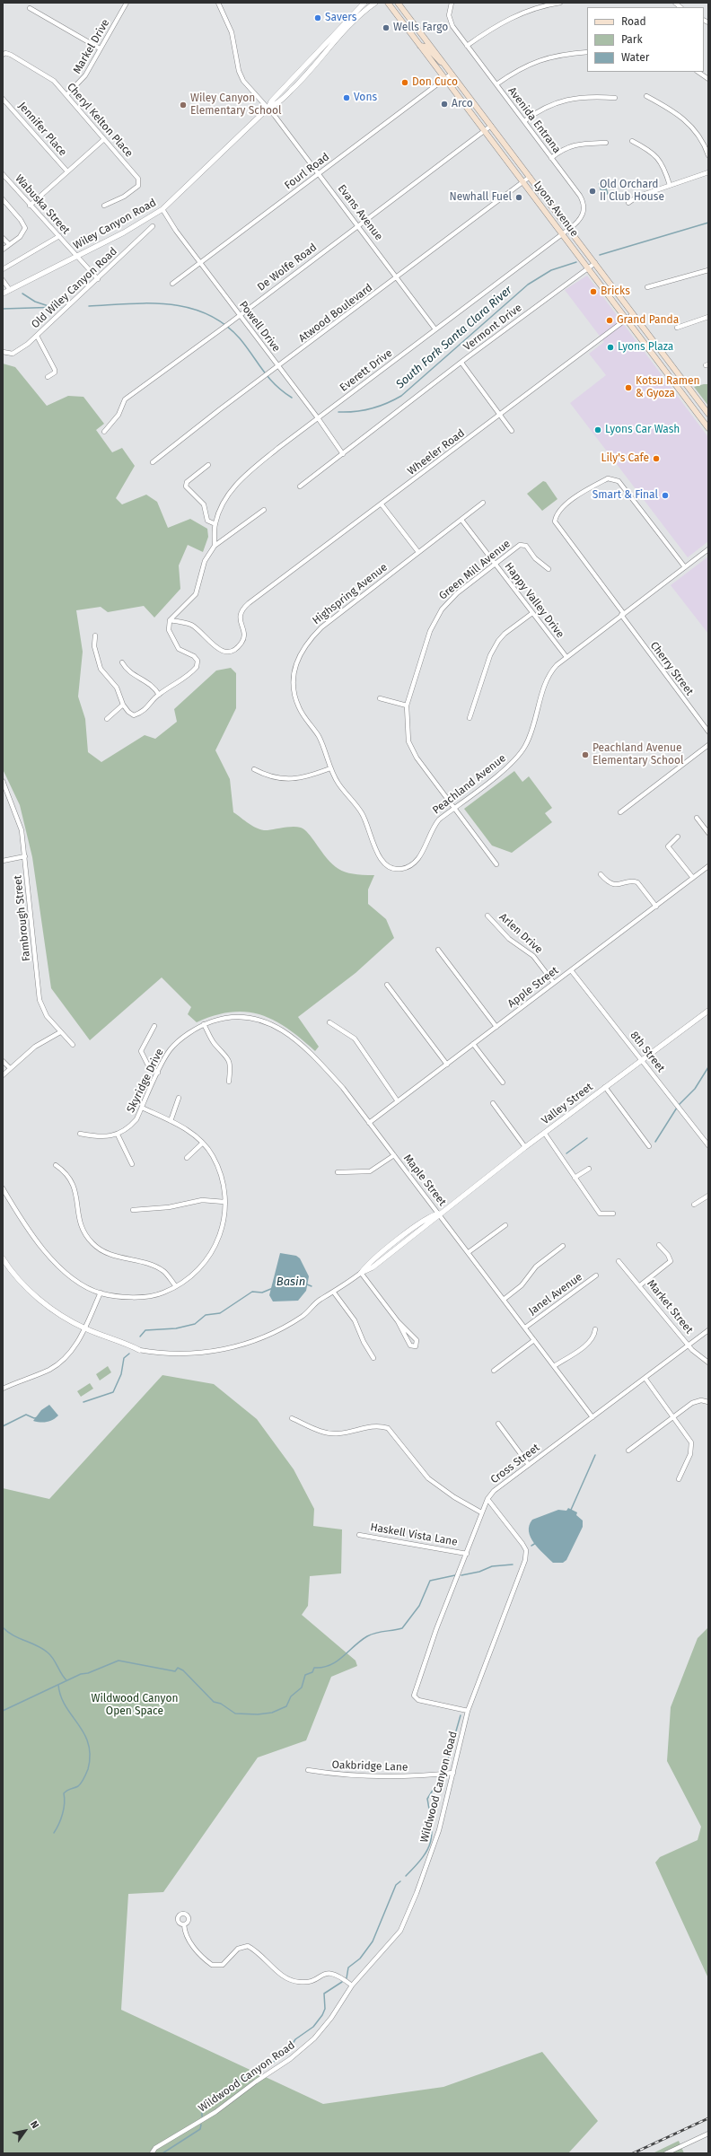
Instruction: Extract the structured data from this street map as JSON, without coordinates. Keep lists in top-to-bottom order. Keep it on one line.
{"streets":{"main road":["Lyons Avenue"],"street":["Markel Drive","Cheryl Kelton Place","Avenida Entrana","Jennifer Place","Fourl Road","Wabuska Street","Evans Avenue","Wiley Canyon Road","De Wolfe Road","Old Wiley Canyon Road","Atwood Boulevard","Powell Drive","Vermont Drive","Everett Drive","Wheeler Road","Green Mill Avenue","Highspring Avenue","Happy Valley Drive","Cherry Street","Peachland Avenue","Fambrough Street","Arlen Drive","Apple Street","8th Street","Skyridge Drive","Valley Street","Maple Street","Janel Avenue","Market Street","Cross Street","Haskell Vista Lane","Oakbridge Lane","Wildwood Canyon Road"]},"crossings":[["Markel Drive","Cheryl Kelton Place"],["Avenida Entrana","Lyons Avenue"],["Avenida Entrana","Everett Drive"],["Fourl Road","Lyons Avenue"],["Fourl Road","Evans Avenue"],["Fourl Road","Powell Drive"],["Wabuska Street","Wiley Canyon Road"],["Wabuska Street","Old Wiley Canyon Road"],["Lyons Avenue","De Wolfe Road"],["Lyons Avenue","Atwood Boulevard"],["Lyons Avenue","Vermont Drive"],["Lyons Avenue","Everett Drive"],["Lyons Avenue","Wheeler Road"],["Evans Avenue","Wiley Canyon Road"],["Evans Avenue","De Wolfe Road"],["Evans Avenue","Atwood Boulevard"],["Evans Avenue","Everett Drive"],["Wiley Canyon Road","Powell Drive"],["De Wolfe Road","Powell Drive"],["Atwood Boulevard","Powell Drive"],["Powell Drive","Vermont Drive"],["Powell Drive","Everett Drive"],["Green Mill Avenue","Happy Valley Drive"],["Highspring Avenue","Happy Valley Drive"],["Highspring Avenue","Peachland Avenue"],["Happy Valley Drive","Peachland Avenue"],["Cherry Street","Peachland Avenue"],["Arlen Drive","Apple Street"],["Apple Street","8th Street"],["Apple Street","Maple Street"],["8th Street","Valley Street"],["Skyridge Drive","Maple Street"],["Valley Street","Maple Street"],["Maple Street","Janel Avenue"],["Maple Street","Cross Street"],["Market Street","Cross Street"],["Cross Street","Haskell Vista Lane"],["Cross Street","Wildwood Canyon Road"],["Oakbridge Lane","Wildwood Canyon Road"]],"water":["South Fork Santa Clara River","Basin"],"parks":["Wildwood Canyon Open Space"],"places":["Savers","Wells Fargo","Don Cuco","Vons","Arco","Wiley Canyon Elementary School","Old Orchard II Club House","Newhall Fuel","Bricks","Grand Panda","Lyons Plaza","Kotsu Ramen & Gyoza","Lyons Car Wash","Lily's Cafe","Smart & Final","Peachland Avenue Elementary School"],"legend":["Road","Park","Water"],"north":"top right"}
